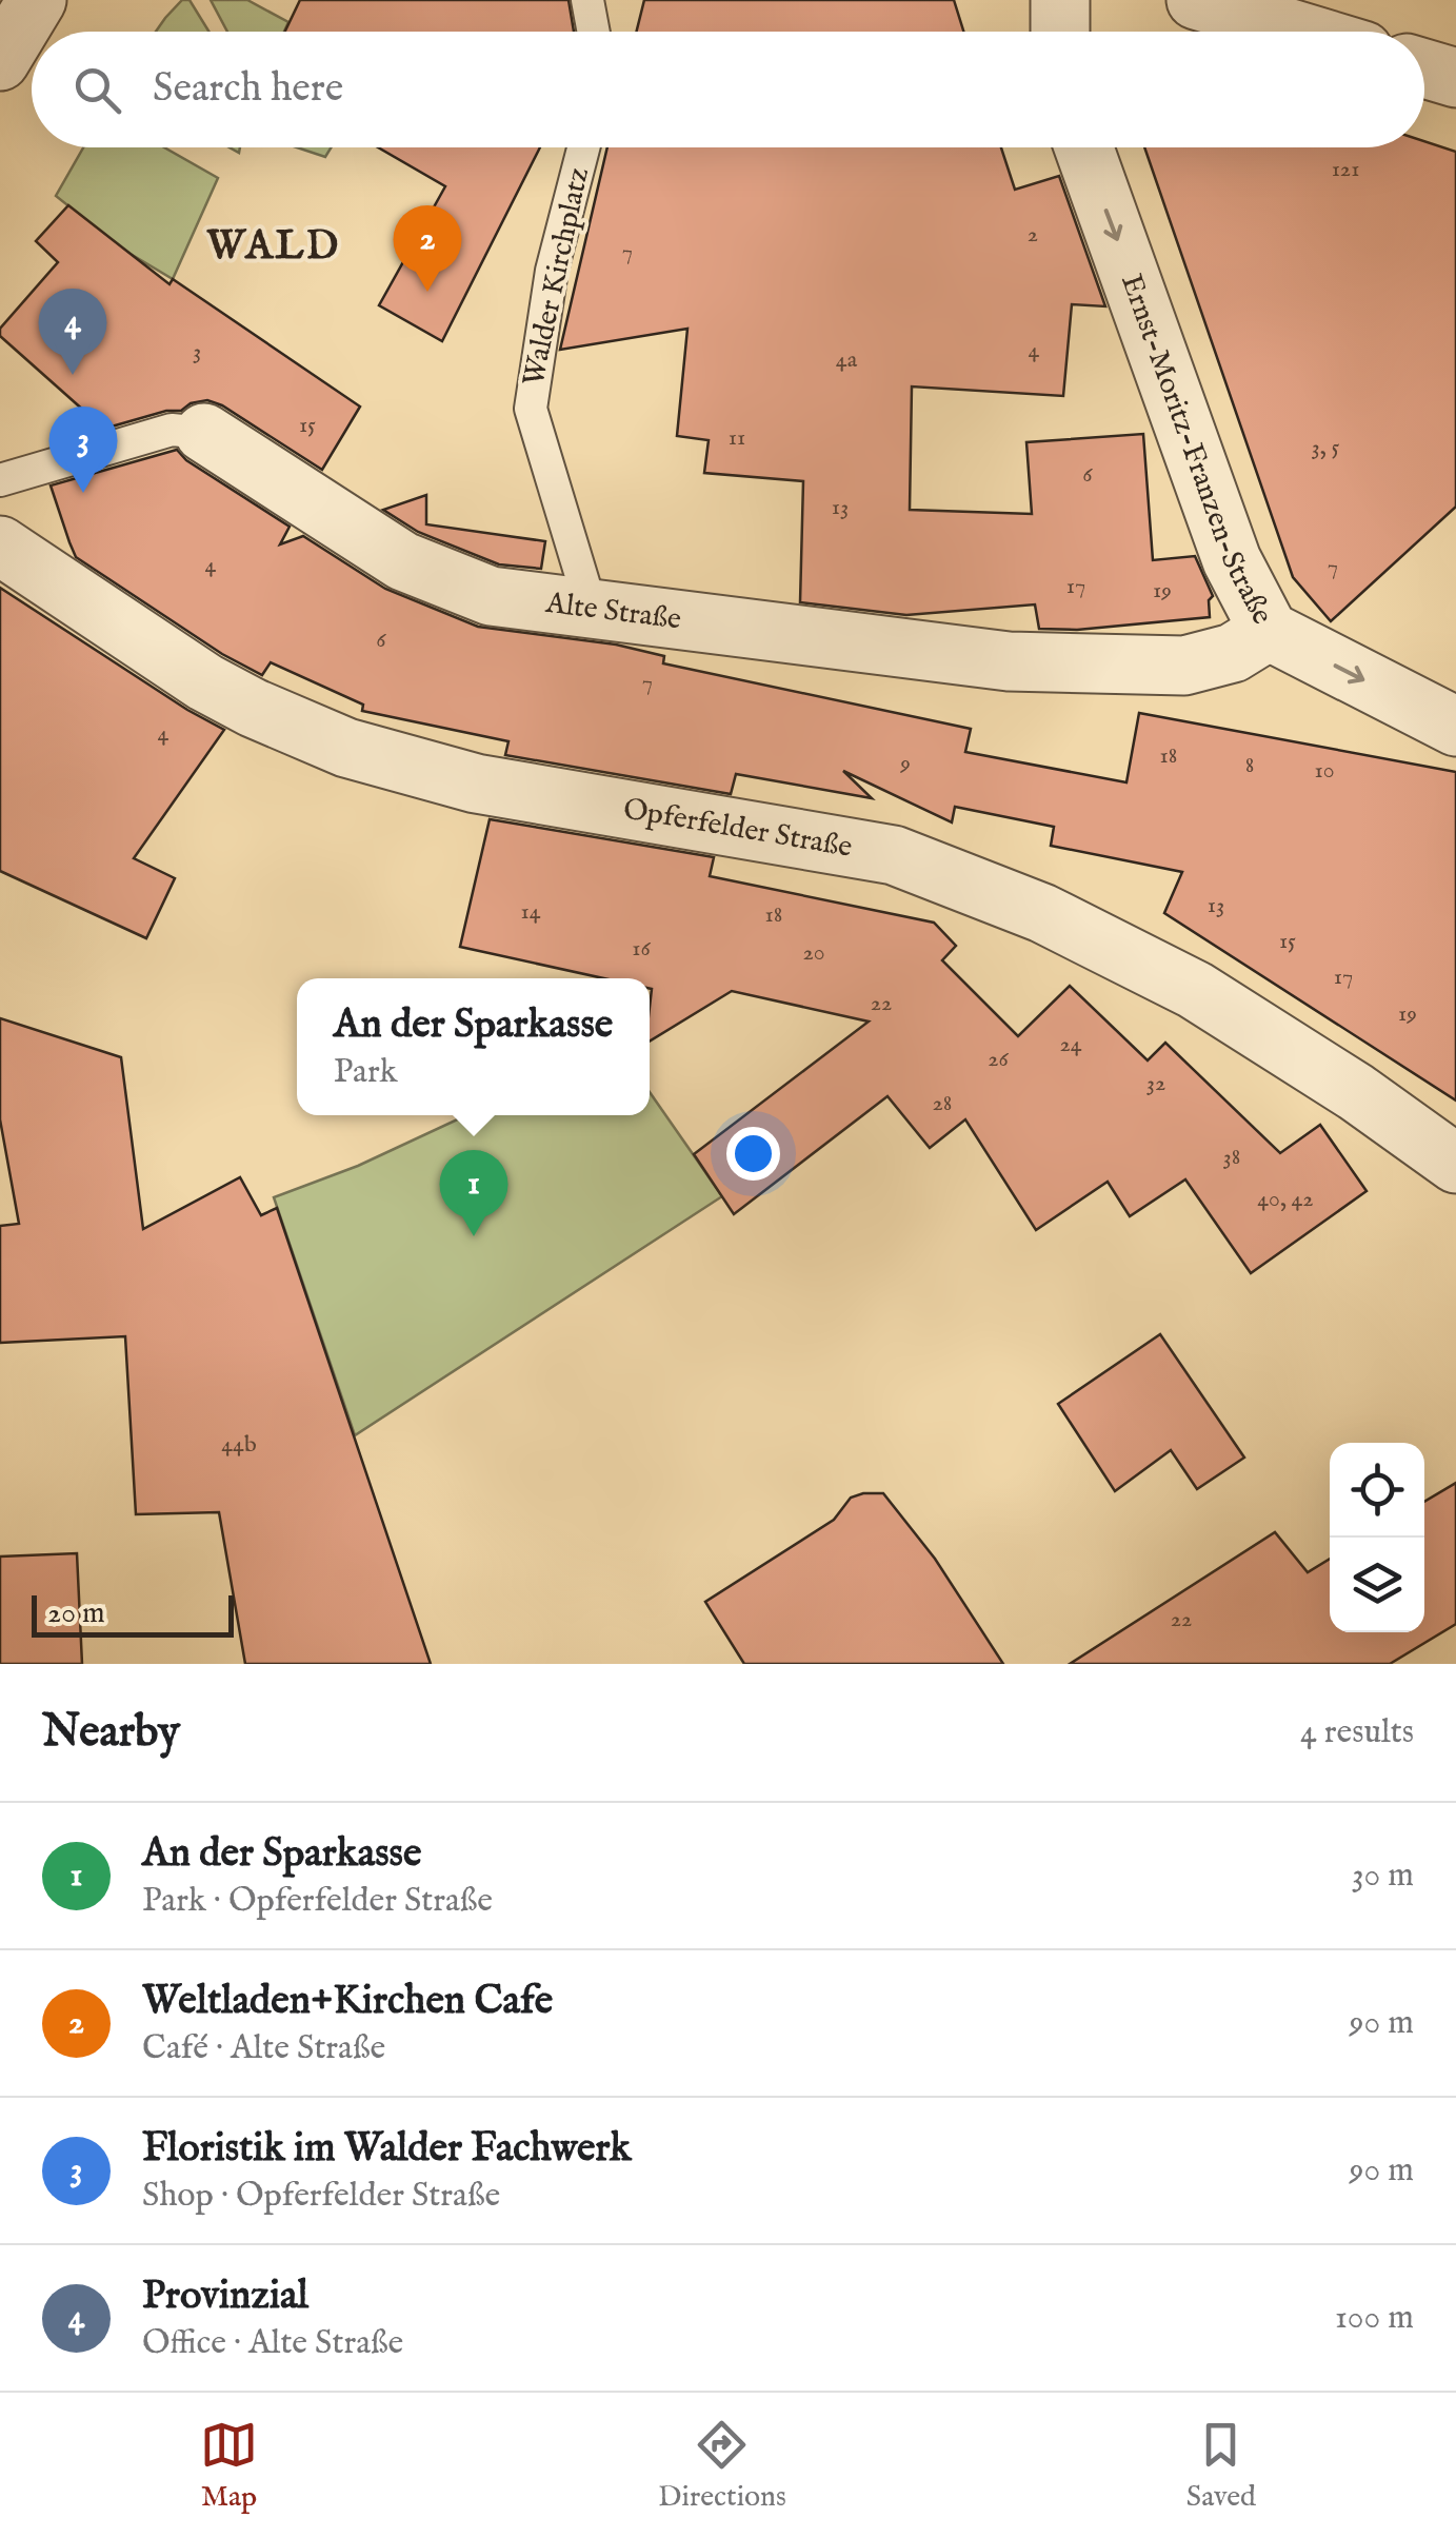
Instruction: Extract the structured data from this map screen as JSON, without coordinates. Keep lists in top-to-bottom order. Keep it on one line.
{"streets":{"street":["Ernst-Moritz-Franzen-Straße","Alte Straße","Opferfelder Straße"],"lane":["Walder Kirchplatz"]},"crossings":[["Walder Kirchplatz","Alte Straße"],["Ernst-Moritz-Franzen-Straße","Alte Straße"]],"one_way":["Ernst-Moritz-Franzen-Straße"],"districts":["WALD"],"house_numbers":["121","2","7","4","3","4a","15","11","3, 5","6","13","4","7","17","19","6","7","4","18","9","8","10","13","14","18","15","16","20","17","22","19","24","26","32","28","38","40, 42","44b","22"],"scale_bar":"20 m","page":{"search":"Search here","pins":["2","4","3","1"],"popup":["An der Sparkasse","Park"],"scale":"20 m","heading":["Nearby","4 results"],"list":[{"mark":"1","name":"An der Sparkasse","note":"Park · Opferfelder Straße","value":"30 m"},{"mark":"2","name":"Weltladen+Kirchen Cafe","note":"Café · Alte Straße","value":"90 m"},{"mark":"3","name":"Floristik im Walder Fachwerk","note":"Shop · Opferfelder Straße","value":"90 m"},{"mark":"4","name":"Provinzial","note":"Office · Alte Straße","value":"100 m"}],"nav":["Map","Directions","Saved"]}}
